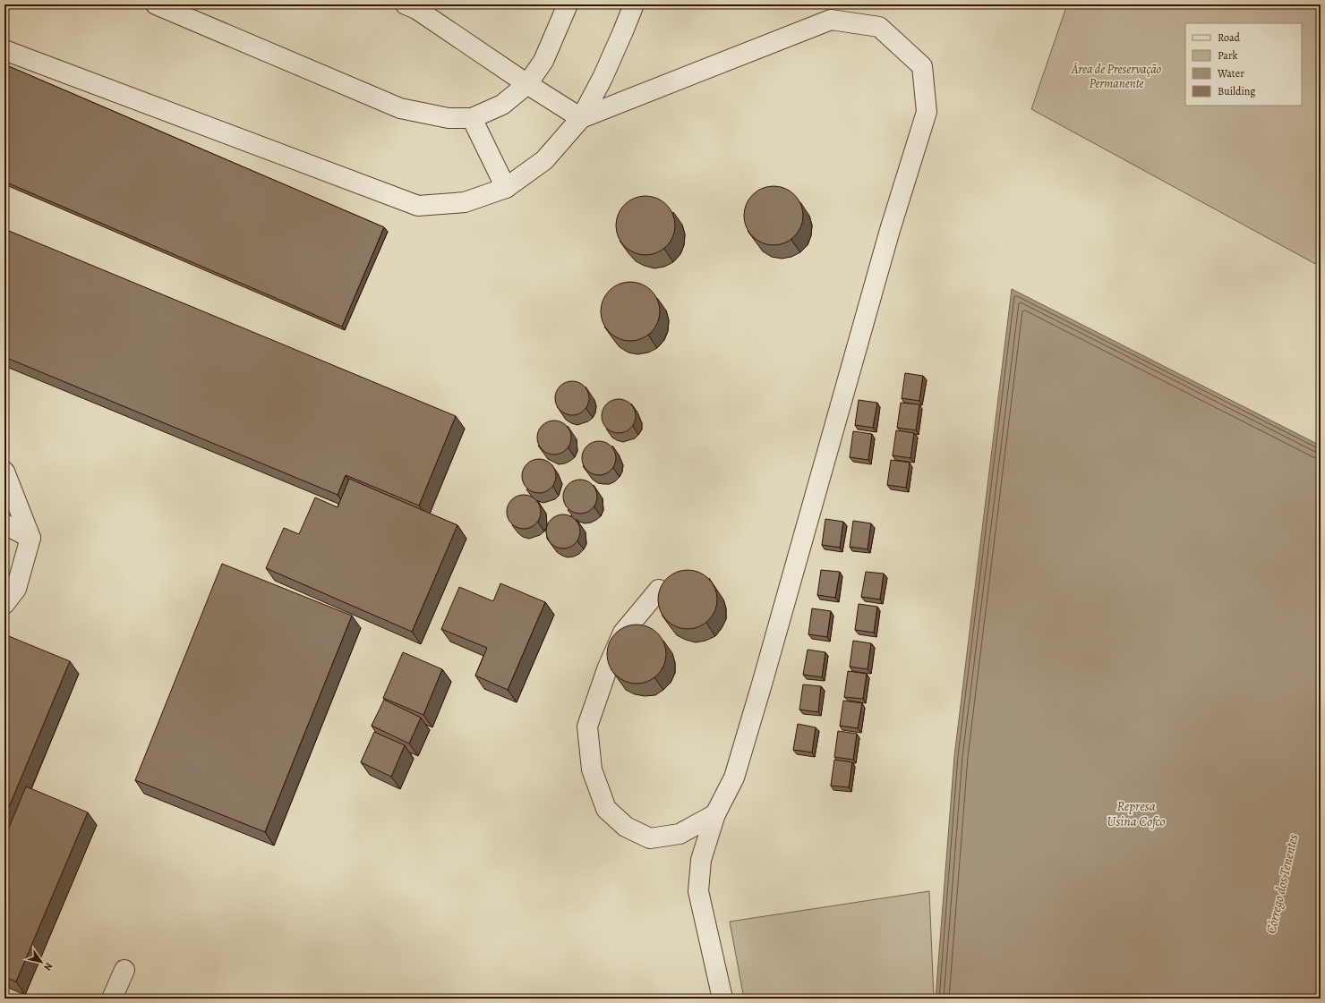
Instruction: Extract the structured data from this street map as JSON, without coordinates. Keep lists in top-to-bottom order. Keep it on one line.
{"water":["Represa Usina Cofco","Córrego dos Tenentes"],"parks":["Área de Preservação Permanente"],"legend":["Road","Park","Water","Building"],"north":"bottom right"}
